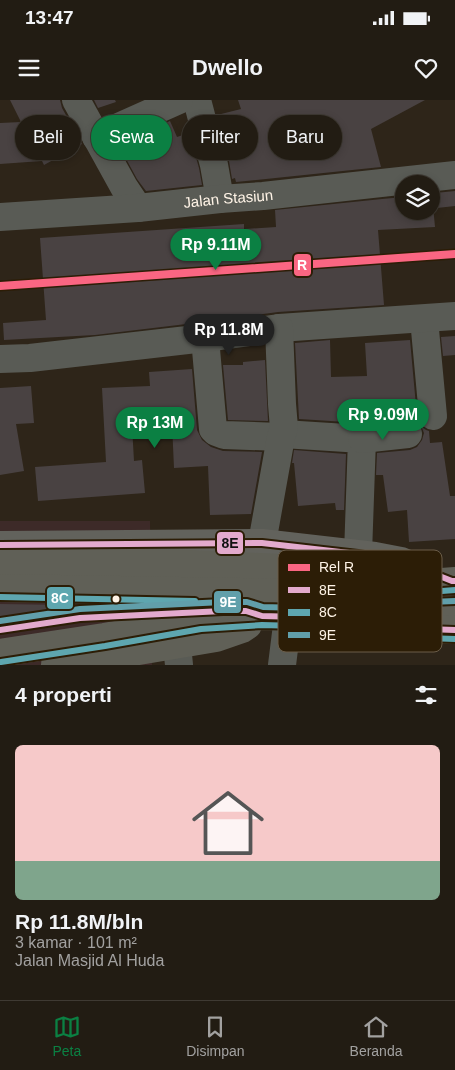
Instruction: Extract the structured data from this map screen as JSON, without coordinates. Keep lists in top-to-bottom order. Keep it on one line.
{"streets":{"street":["Jalan Stasiun"]},"lines":["rail line R","transit line 8E","transit line 8C","transit line 9E"],"legend":["Rel R","8E","8C","9E"],"page":{"status":"13:47","header":"Dwello","chip":["Beli","Sewa","Filter","Baru"],"price":["Rp 9.11M","Rp 11.8M","Rp 9.09M","Rp 13M"],"heading":"4 properti","list":[{"name":"Rp 11.8M/bln","note":"3 kamar · 101 m² · Jalan Masjid Al Huda"}],"tabs":["Peta","Disimpan","Beranda"]}}
